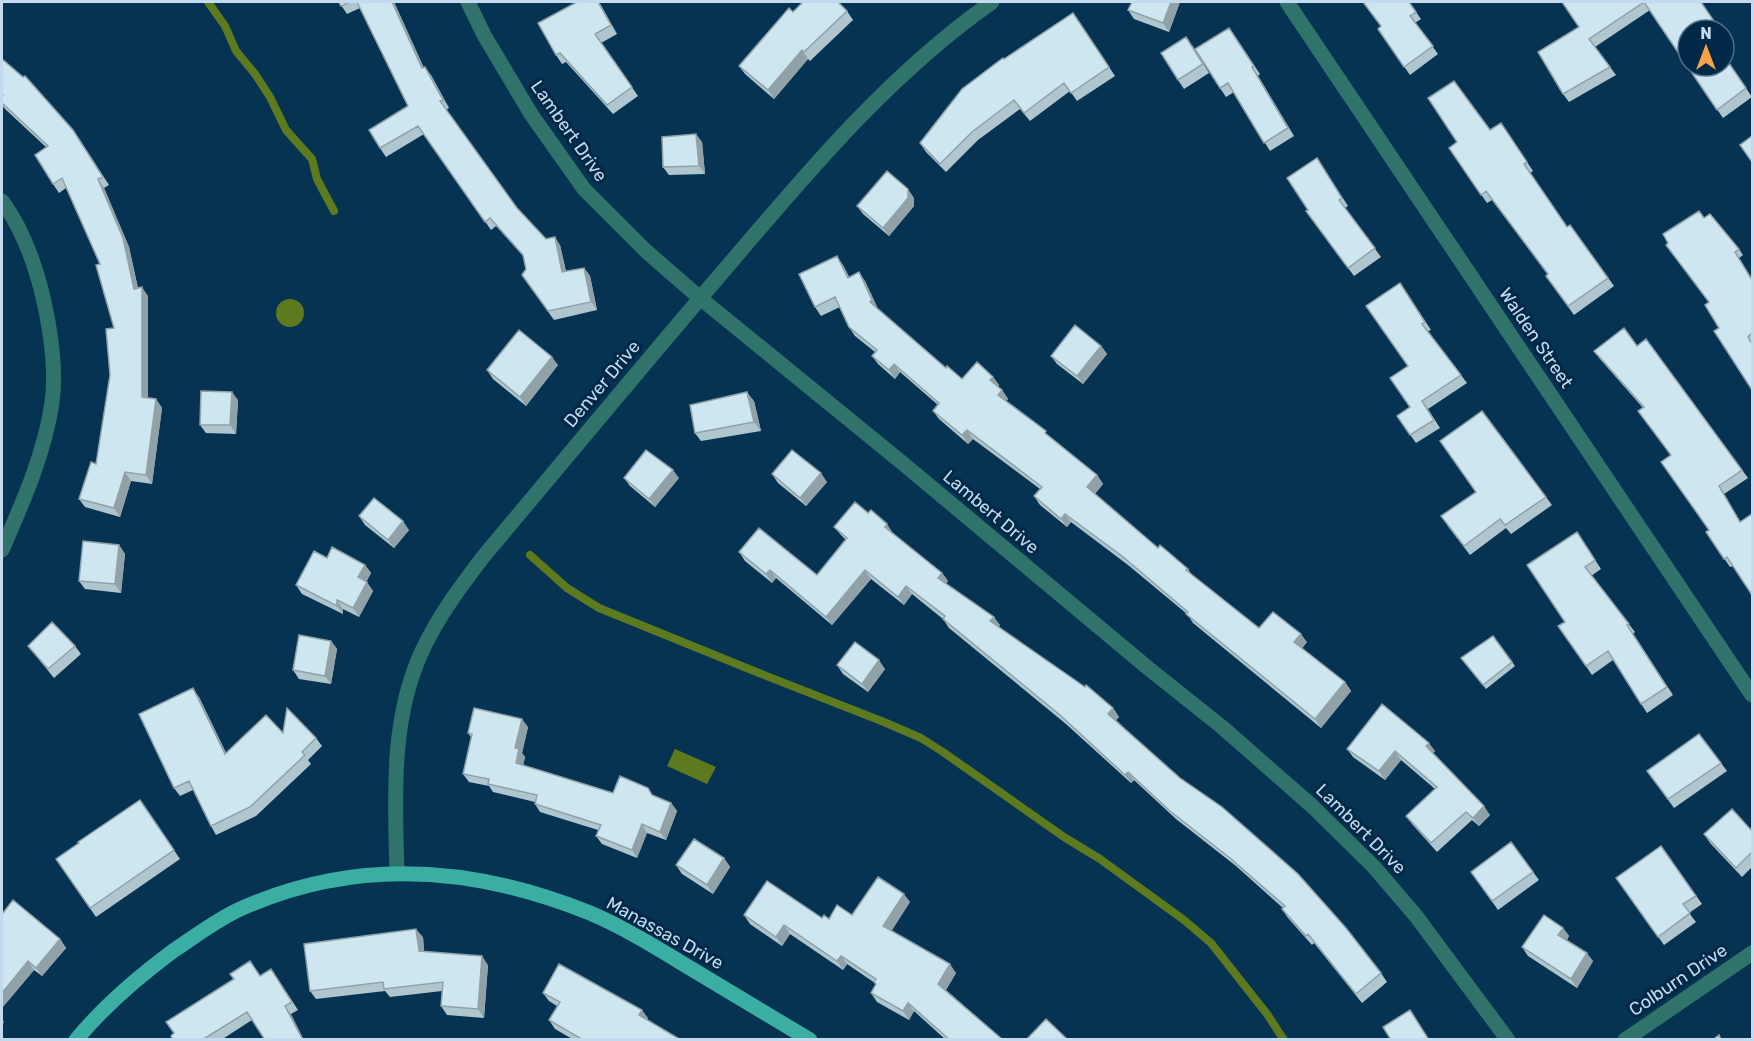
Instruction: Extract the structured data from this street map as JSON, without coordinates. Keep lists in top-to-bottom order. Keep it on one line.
{"streets":{"main road":["Manassas Drive"],"street":["Lambert Drive","Walden Street","Denver Drive","Colburn Drive"]},"crossings":[["Lambert Drive","Denver Drive"],["Denver Drive","Manassas Drive"]],"north":"top"}
